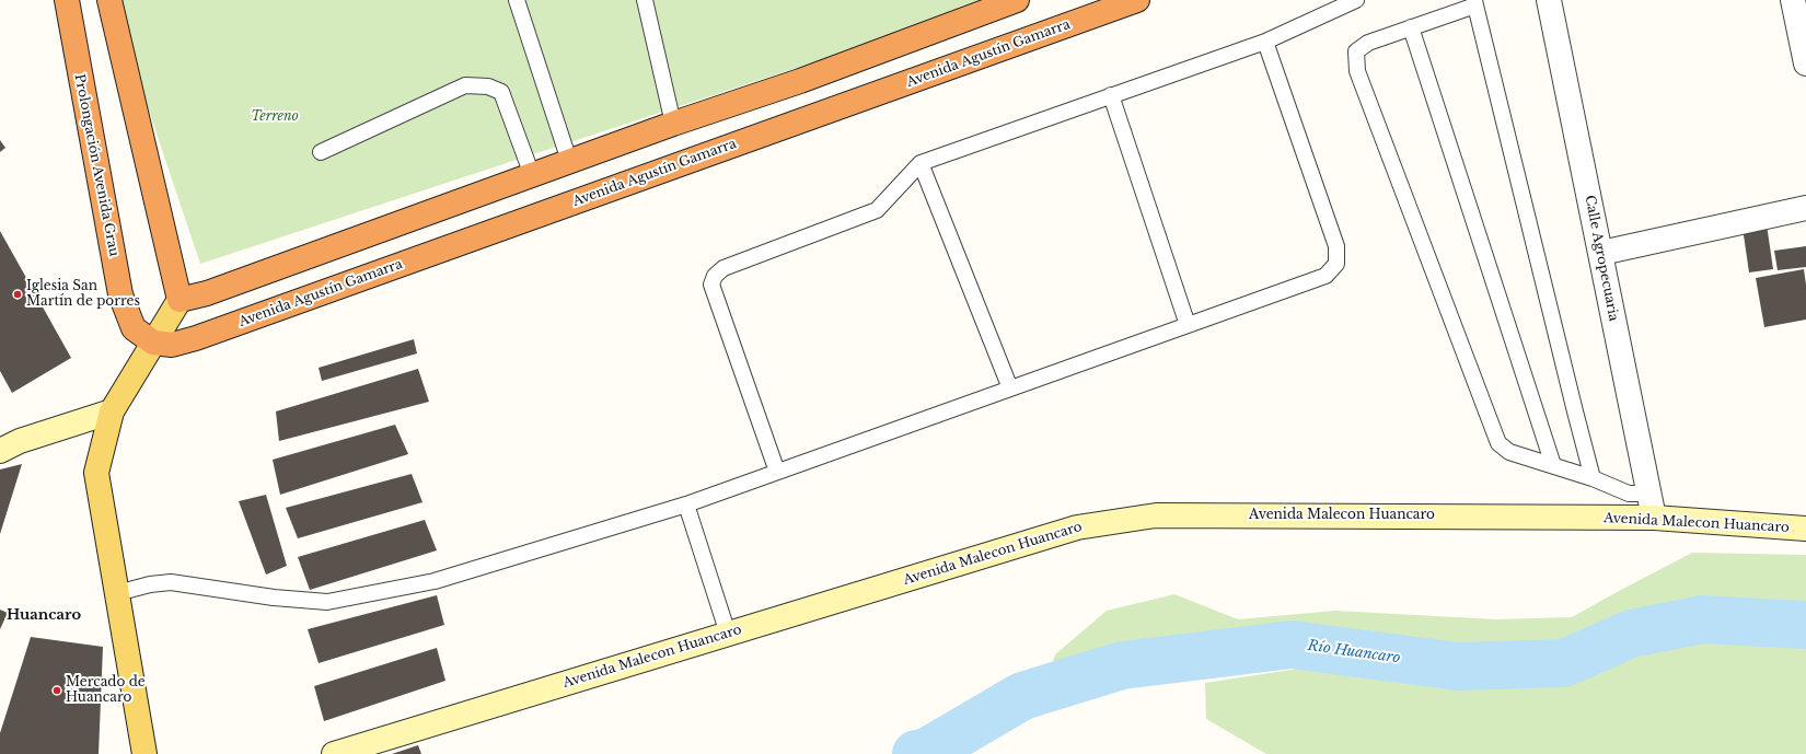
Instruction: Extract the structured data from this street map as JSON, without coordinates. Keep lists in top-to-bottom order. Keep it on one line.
{"streets":{"highway":["Avenida Agustín Gamarra","Prolongación Avenida Grau"],"street":["Calle Agropecuaria","Avenida Malecon Huancaro"]},"crossings":[["Avenida Agustín Gamarra","Prolongación Avenida Grau"],["Calle Agropecuaria","Avenida Malecon Huancaro"]],"districts":["Huancaro"],"water":["Río Huancaro"],"parks":["Terreno"],"places":["Iglesia San Martín de porres","Mercado de Huancaro"]}
